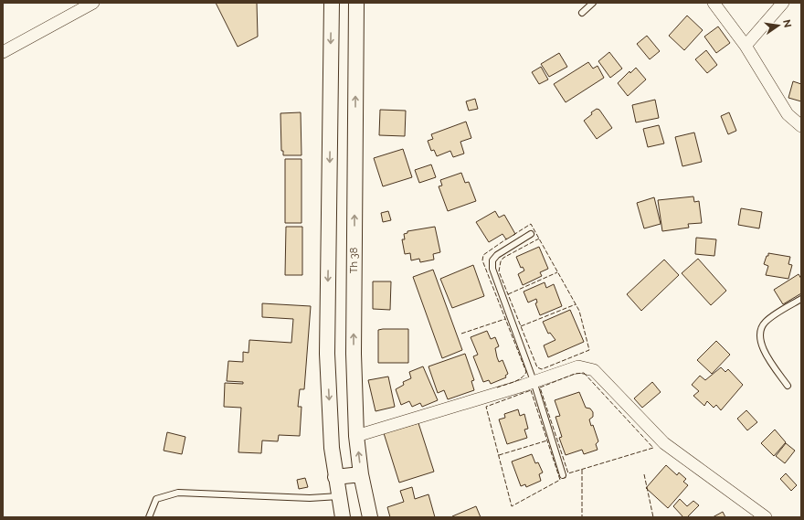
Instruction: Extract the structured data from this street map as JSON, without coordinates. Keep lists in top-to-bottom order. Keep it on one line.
{"streets":{"street":["Th 38"]},"north":"right"}
